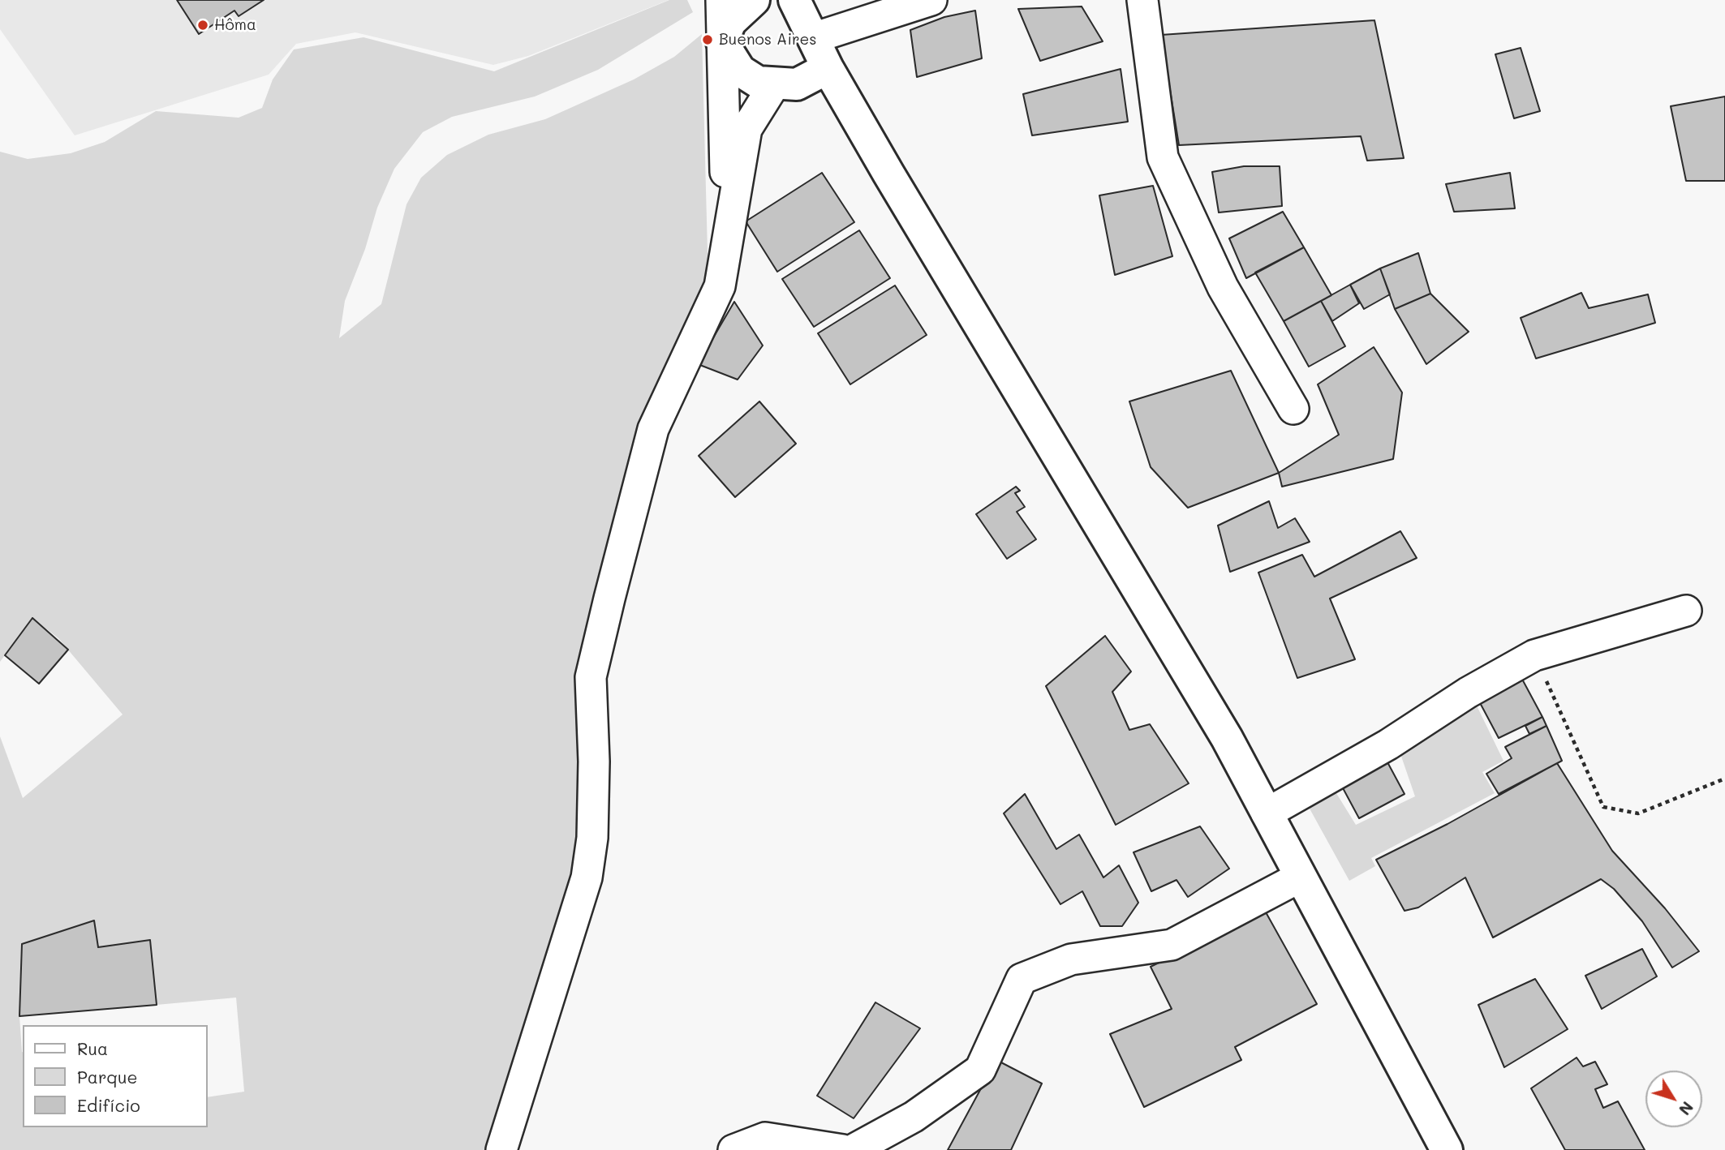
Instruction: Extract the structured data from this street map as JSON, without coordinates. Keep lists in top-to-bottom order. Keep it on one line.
{"places":["Hôma","Buenos Aires"],"legend":["Rua","Parque","Edifício"],"north":"bottom right"}
